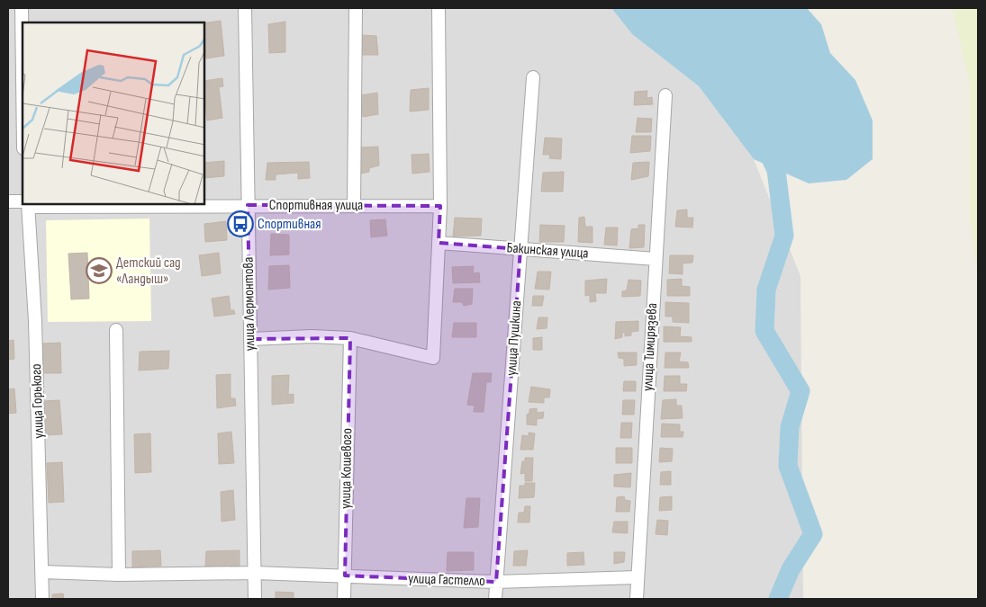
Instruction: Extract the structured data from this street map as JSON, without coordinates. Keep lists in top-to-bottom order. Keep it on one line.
{"streets":{"street":["Спортивная улица","Бакинская улица","улица Лермонтова","улица Пушкина","улица Тимирязева","улица Горького","улица Кошевого","улица Гастелло"]},"crossings":[["Спортивная улица","улица Лермонтова"],["Бакинская улица","улица Пушкина"],["Бакинская улица","улица Тимирязева"],["улица Лермонтова","улица Гастелло"],["улица Пушкина","улица Гастелло"],["улица Тимирязева","улица Гастелло"],["улица Горького","улица Гастелло"],["улица Кошевого","улица Гастелло"]],"places":{"bus stop":["Спортивная"],"school or university":["Детский сад «Ландыш»"]}}
